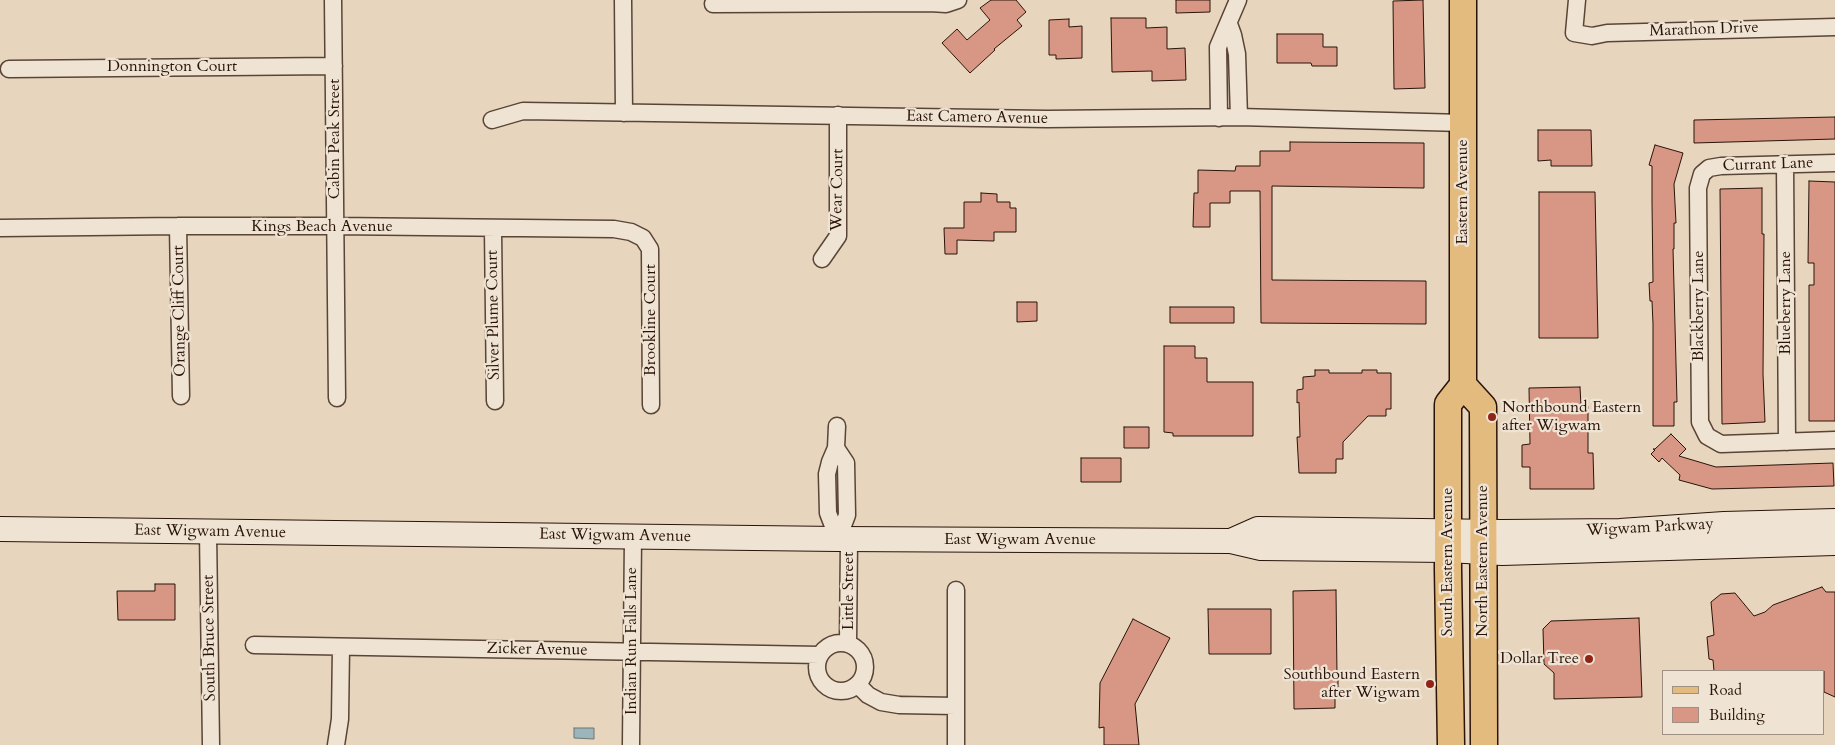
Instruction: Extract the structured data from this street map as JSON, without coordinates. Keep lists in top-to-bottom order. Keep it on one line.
{"streets":{"main road":["Eastern Avenue","Wigwam Parkway","East Wigwam Avenue","North Eastern Avenue","South Eastern Avenue"],"street":["Marathon Drive","Donnington Court","East Camero Avenue","Cabin Peak Street","Currant Lane","Wear Court","Kings Beach Avenue","Blueberry Lane","Blackberry Lane","Orange Cliff Court","Silver Plume Court","Brookline Court","Little Street","South Bruce Street","Indian Run Falls Lane","Zicker Avenue"]},"crossings":[["Donnington Court","Cabin Peak Street"],["East Camero Avenue","Wear Court"],["East Camero Avenue","Eastern Avenue"],["Cabin Peak Street","Kings Beach Avenue"],["Currant Lane","Blueberry Lane"],["Currant Lane","Blackberry Lane"],["Eastern Avenue","North Eastern Avenue"],["Eastern Avenue","South Eastern Avenue"],["Kings Beach Avenue","Orange Cliff Court"],["Kings Beach Avenue","Silver Plume Court"],["Kings Beach Avenue","Brookline Court"],["Blueberry Lane","Blackberry Lane"],["Wigwam Parkway","East Wigwam Avenue"],["Wigwam Parkway","North Eastern Avenue"],["Wigwam Parkway","South Eastern Avenue"],["East Wigwam Avenue","North Eastern Avenue"],["East Wigwam Avenue","South Eastern Avenue"],["East Wigwam Avenue","Little Street"],["East Wigwam Avenue","South Bruce Street"],["East Wigwam Avenue","Indian Run Falls Lane"],["North Eastern Avenue","South Eastern Avenue"],["Little Street","Zicker Avenue"],["Indian Run Falls Lane","Zicker Avenue"]],"places":["Northbound Eastern after Wigwam","Dollar Tree","Southbound Eastern after Wigwam"],"legend":["Road","Building"]}
